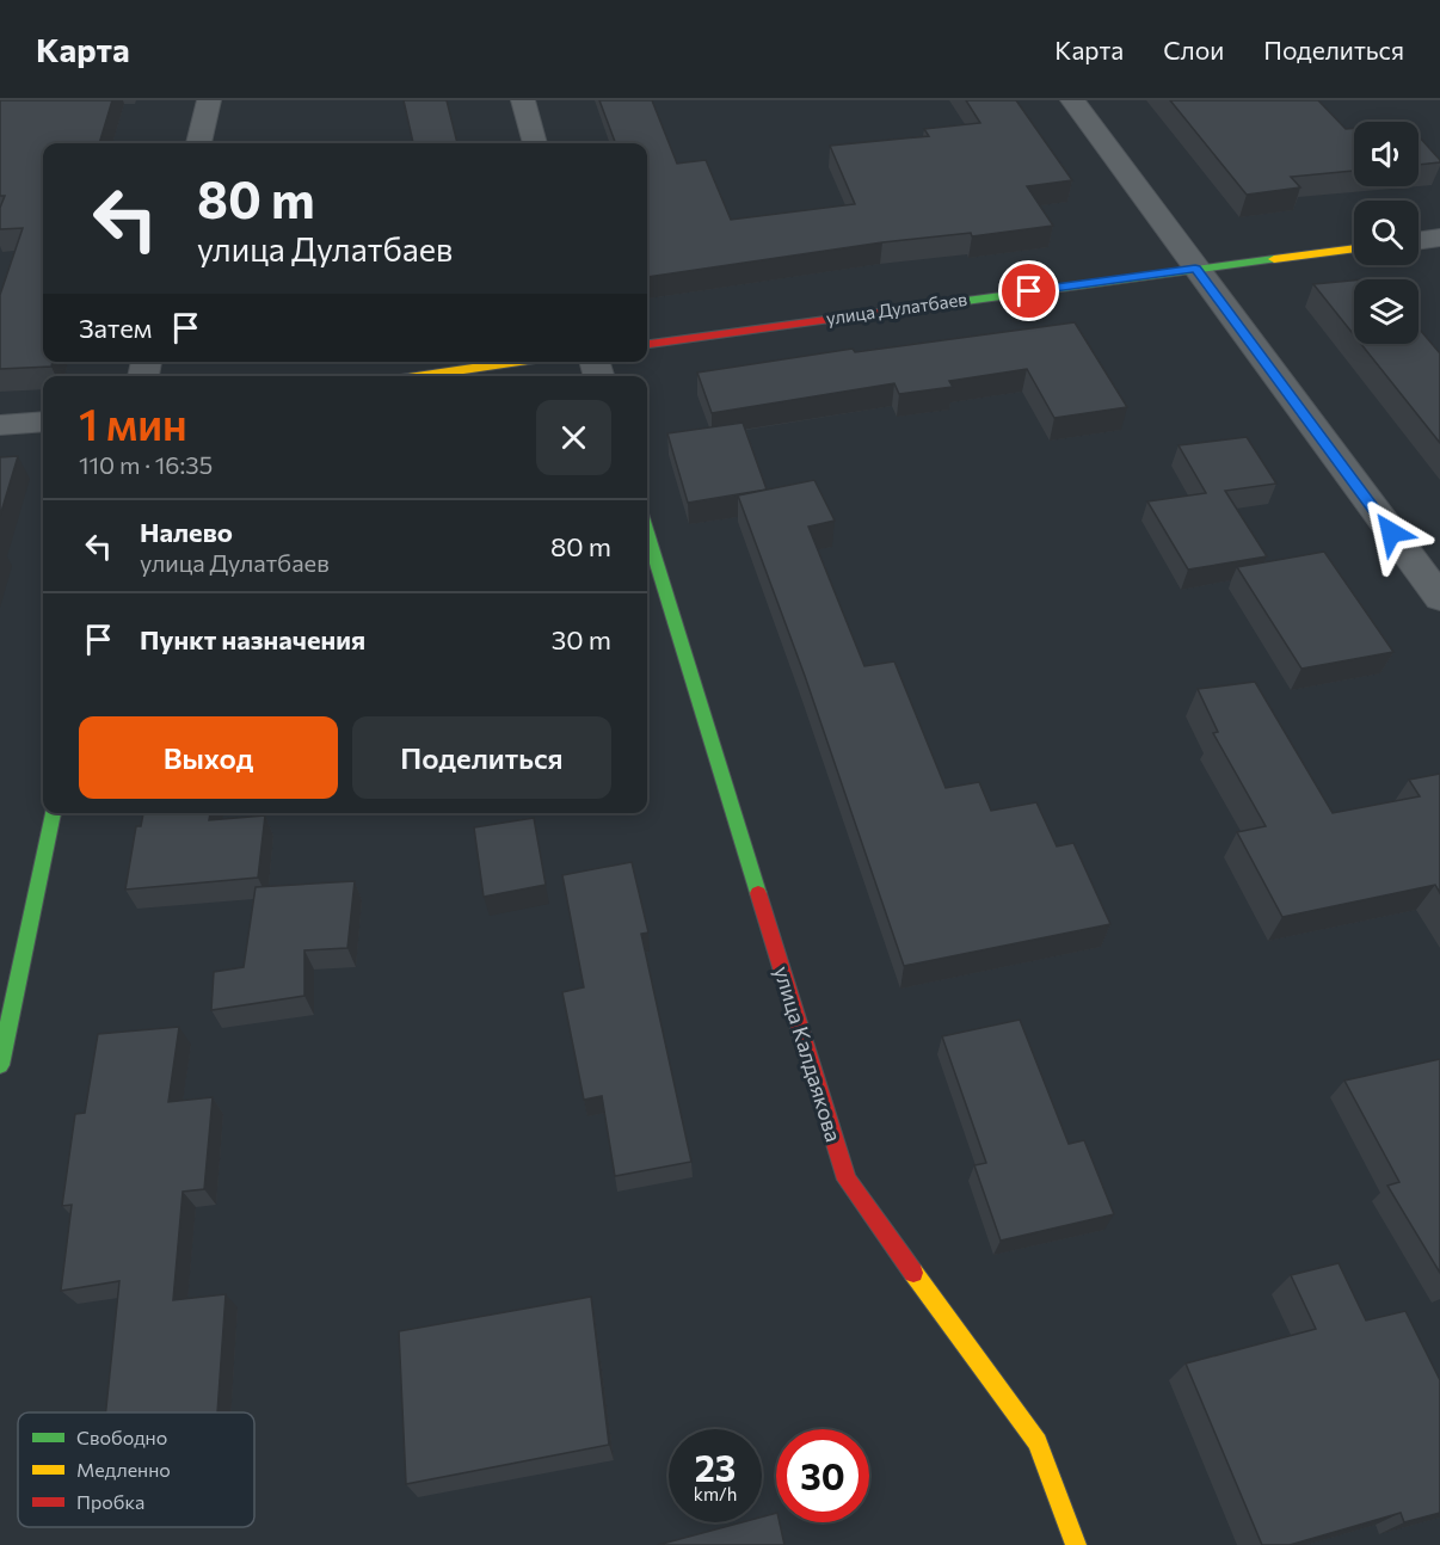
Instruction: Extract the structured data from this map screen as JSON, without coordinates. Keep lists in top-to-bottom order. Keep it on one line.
{"streets":{"street":["улица Дулатбаев","улица Калдаякова"]},"legend":["Свободно","Медленно","Пробка"],"page":{"header":"Карта","nav":["Карта","Слои","Поделиться"],"turn":["80 m","улица Дулатбаев"],"then":"Затем","heading":["1 мин","110 m · 16:35"],"list":[{"name":"Налево","note":"улица Дулатбаев","value":"80 m"},{"name":"Пункт назначения","value":"30 m"}],"buttons":["Выход","Поделиться"],"speed":"23 km/h","limit":"30"}}
